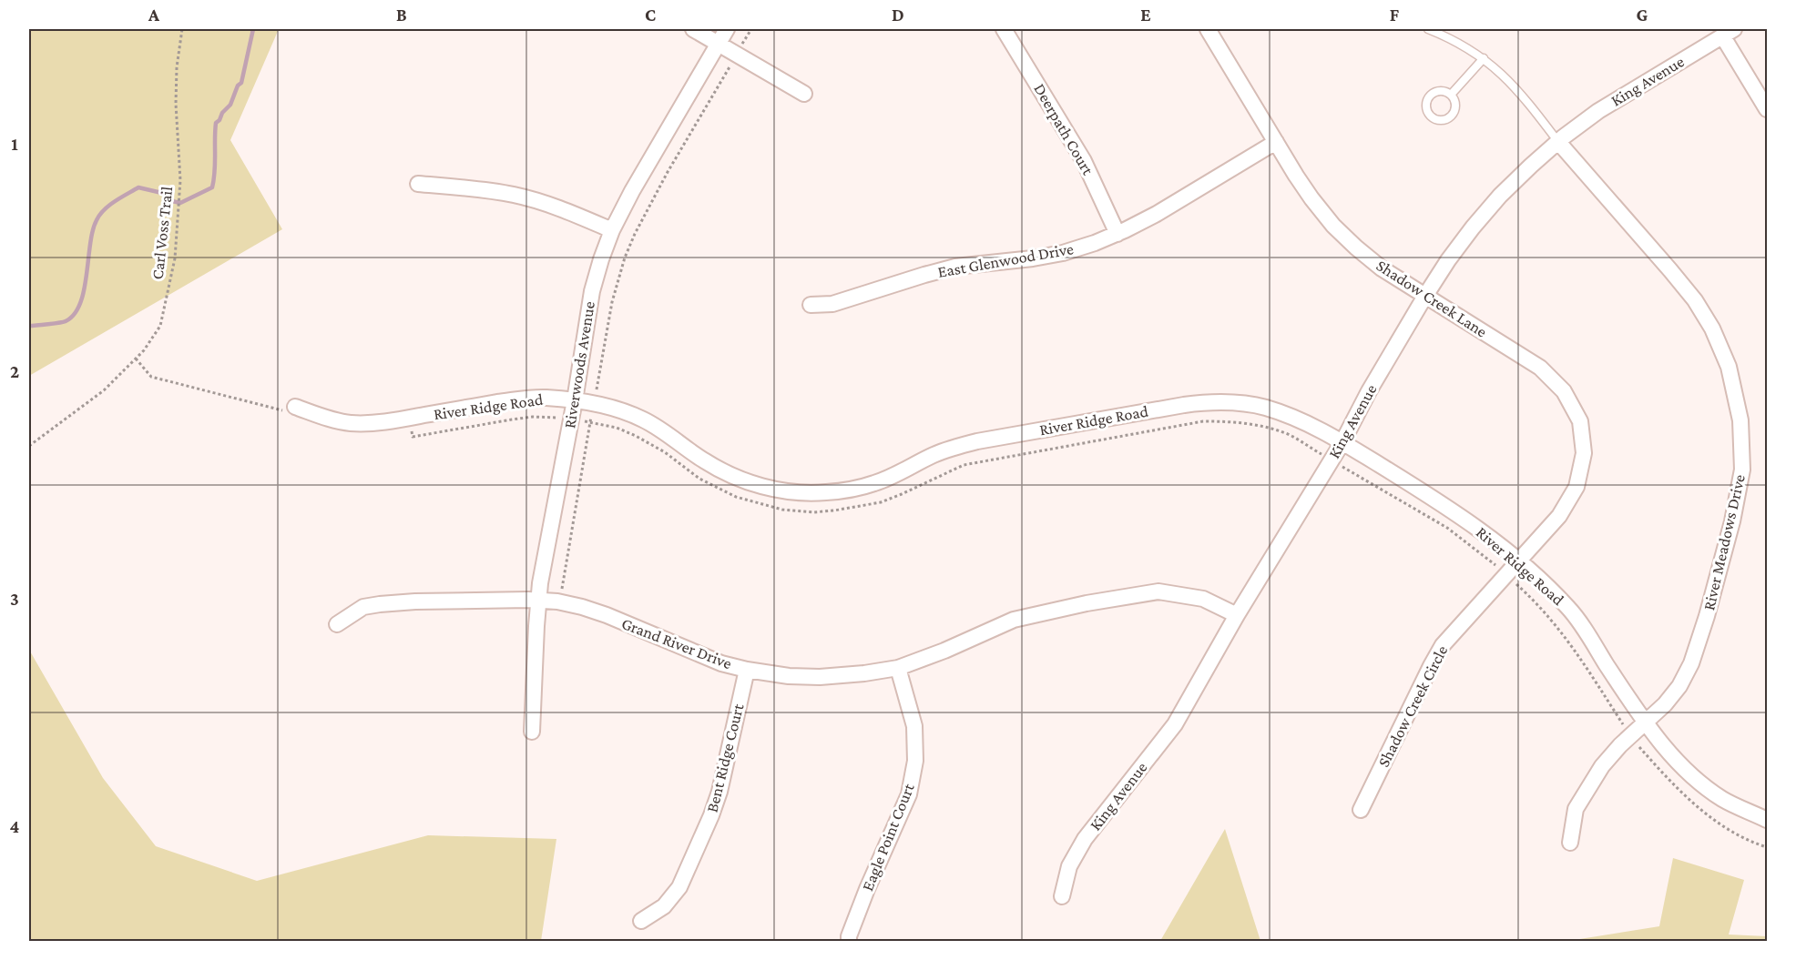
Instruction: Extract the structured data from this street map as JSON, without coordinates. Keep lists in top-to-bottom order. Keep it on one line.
{"streets":{"street":["King Avenue","Deerpath Court","East Glenwood Drive","Shadow Creek Lane","Riverwoods Avenue","River Ridge Road","River Meadows Drive","Grand River Drive","Shadow Creek Circle","Bent Ridge Court","Eagle Point Court"],"path":["Carl Voss Trail"]},"crossings":[["King Avenue","Shadow Creek Lane"],["King Avenue","River Ridge Road"],["King Avenue","River Meadows Drive"],["King Avenue","Grand River Drive"],["Deerpath Court","East Glenwood Drive"],["East Glenwood Drive","Shadow Creek Lane"],["Shadow Creek Lane","River Ridge Road"],["Shadow Creek Lane","Shadow Creek Circle"],["Riverwoods Avenue","River Ridge Road"],["Riverwoods Avenue","Grand River Drive"],["River Ridge Road","River Meadows Drive"],["River Ridge Road","Shadow Creek Circle"],["Grand River Drive","Bent Ridge Court"],["Grand River Drive","Eagle Point Court"]],"grid":{"columns":["A","B","C","D","E","F","G"],"rows":["1","2","3","4"]}}
